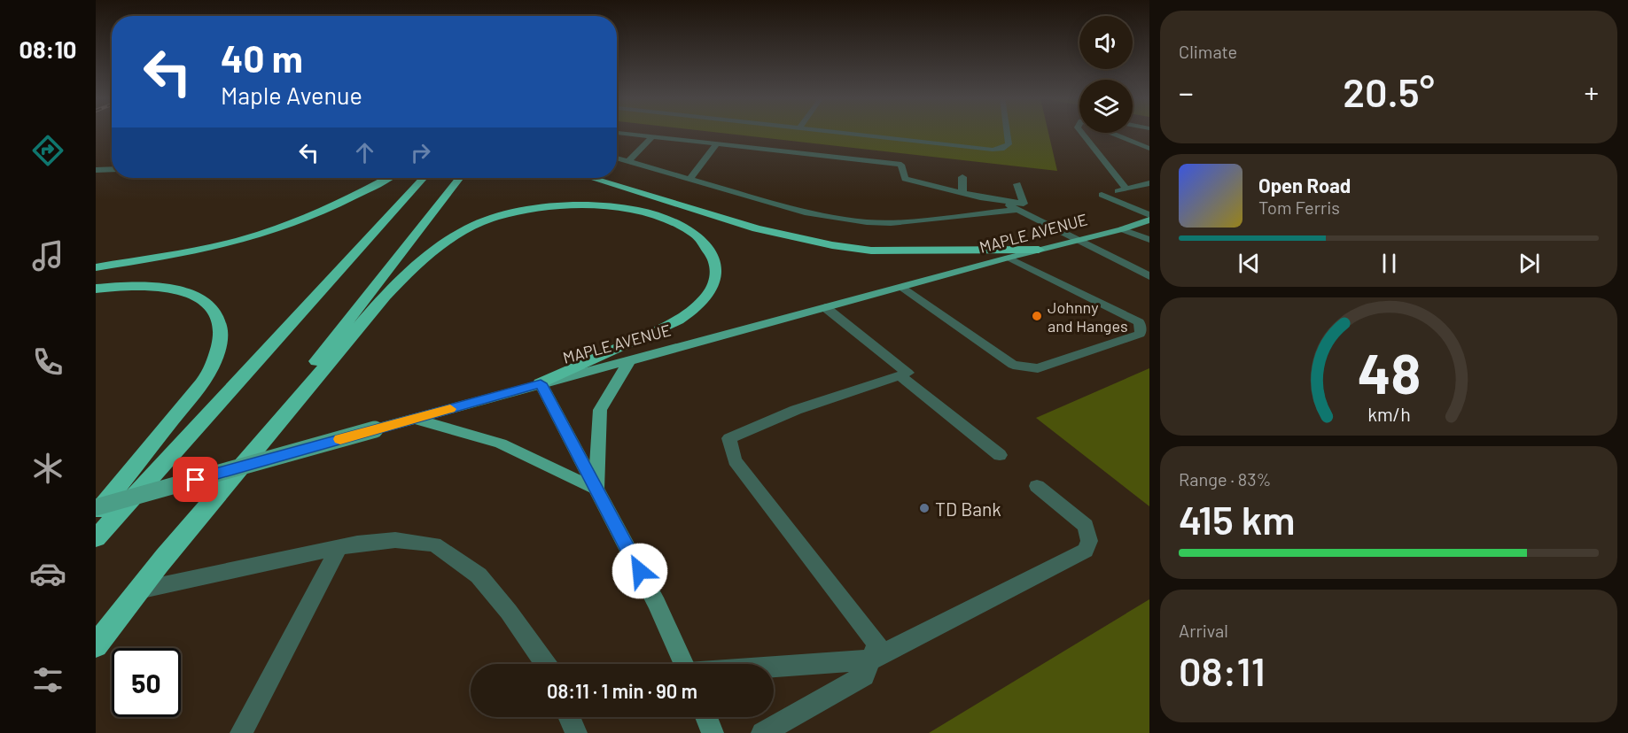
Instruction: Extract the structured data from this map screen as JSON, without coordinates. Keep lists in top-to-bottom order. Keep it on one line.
{"streets":{"main road":["MAPLE AVENUE"]},"places":["Johnny and Hanges","TD Bank"],"page":{"tabs":"08:10","tile":["Climate",["Range · 83%","415 km"],["Arrival","08:11"]],"turn":["40 m","Maple Avenue"],"heat":["−","20.5°","+"],"song":["Open Road","Tom Ferris"],"limit":"50","trip":"08:11 · 1 min · 90 m","gauge":["48","km/h"]}}
